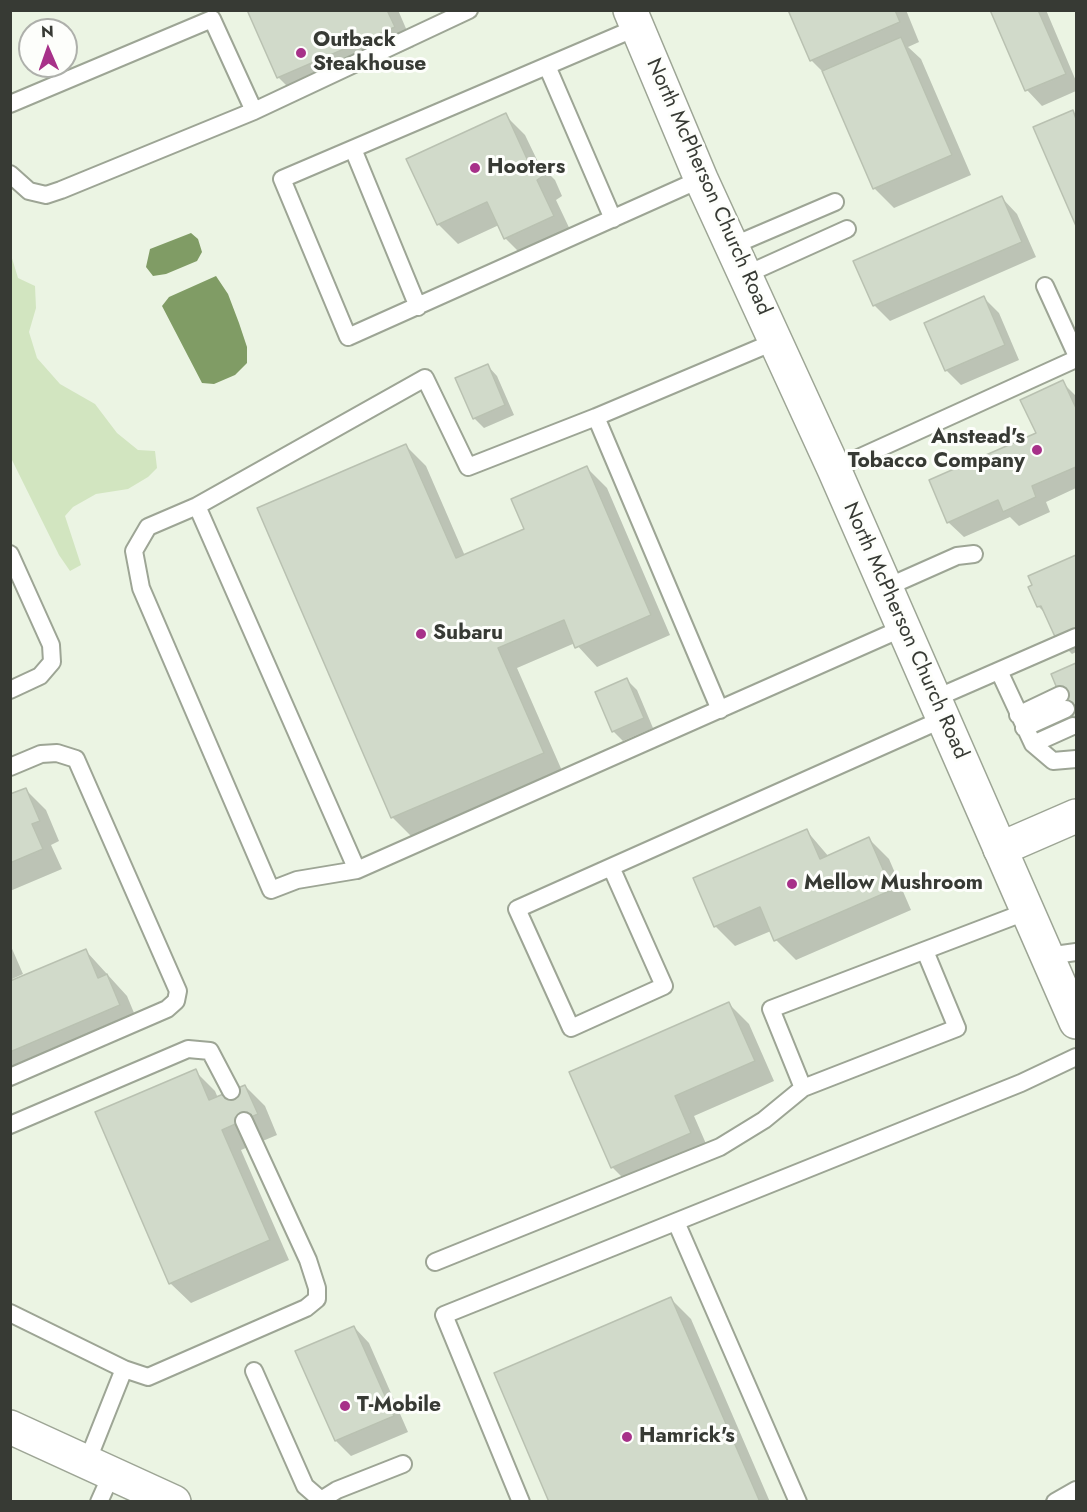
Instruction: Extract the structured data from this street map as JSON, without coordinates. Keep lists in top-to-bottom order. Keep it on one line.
{"streets":{"main road":["North McPherson Church Road"]},"places":["Outback Steakhouse","Hooters","Anstead's Tobacco Company","Subaru","Mellow Mushroom","T-Mobile","Hamrick's"],"north":"top"}
